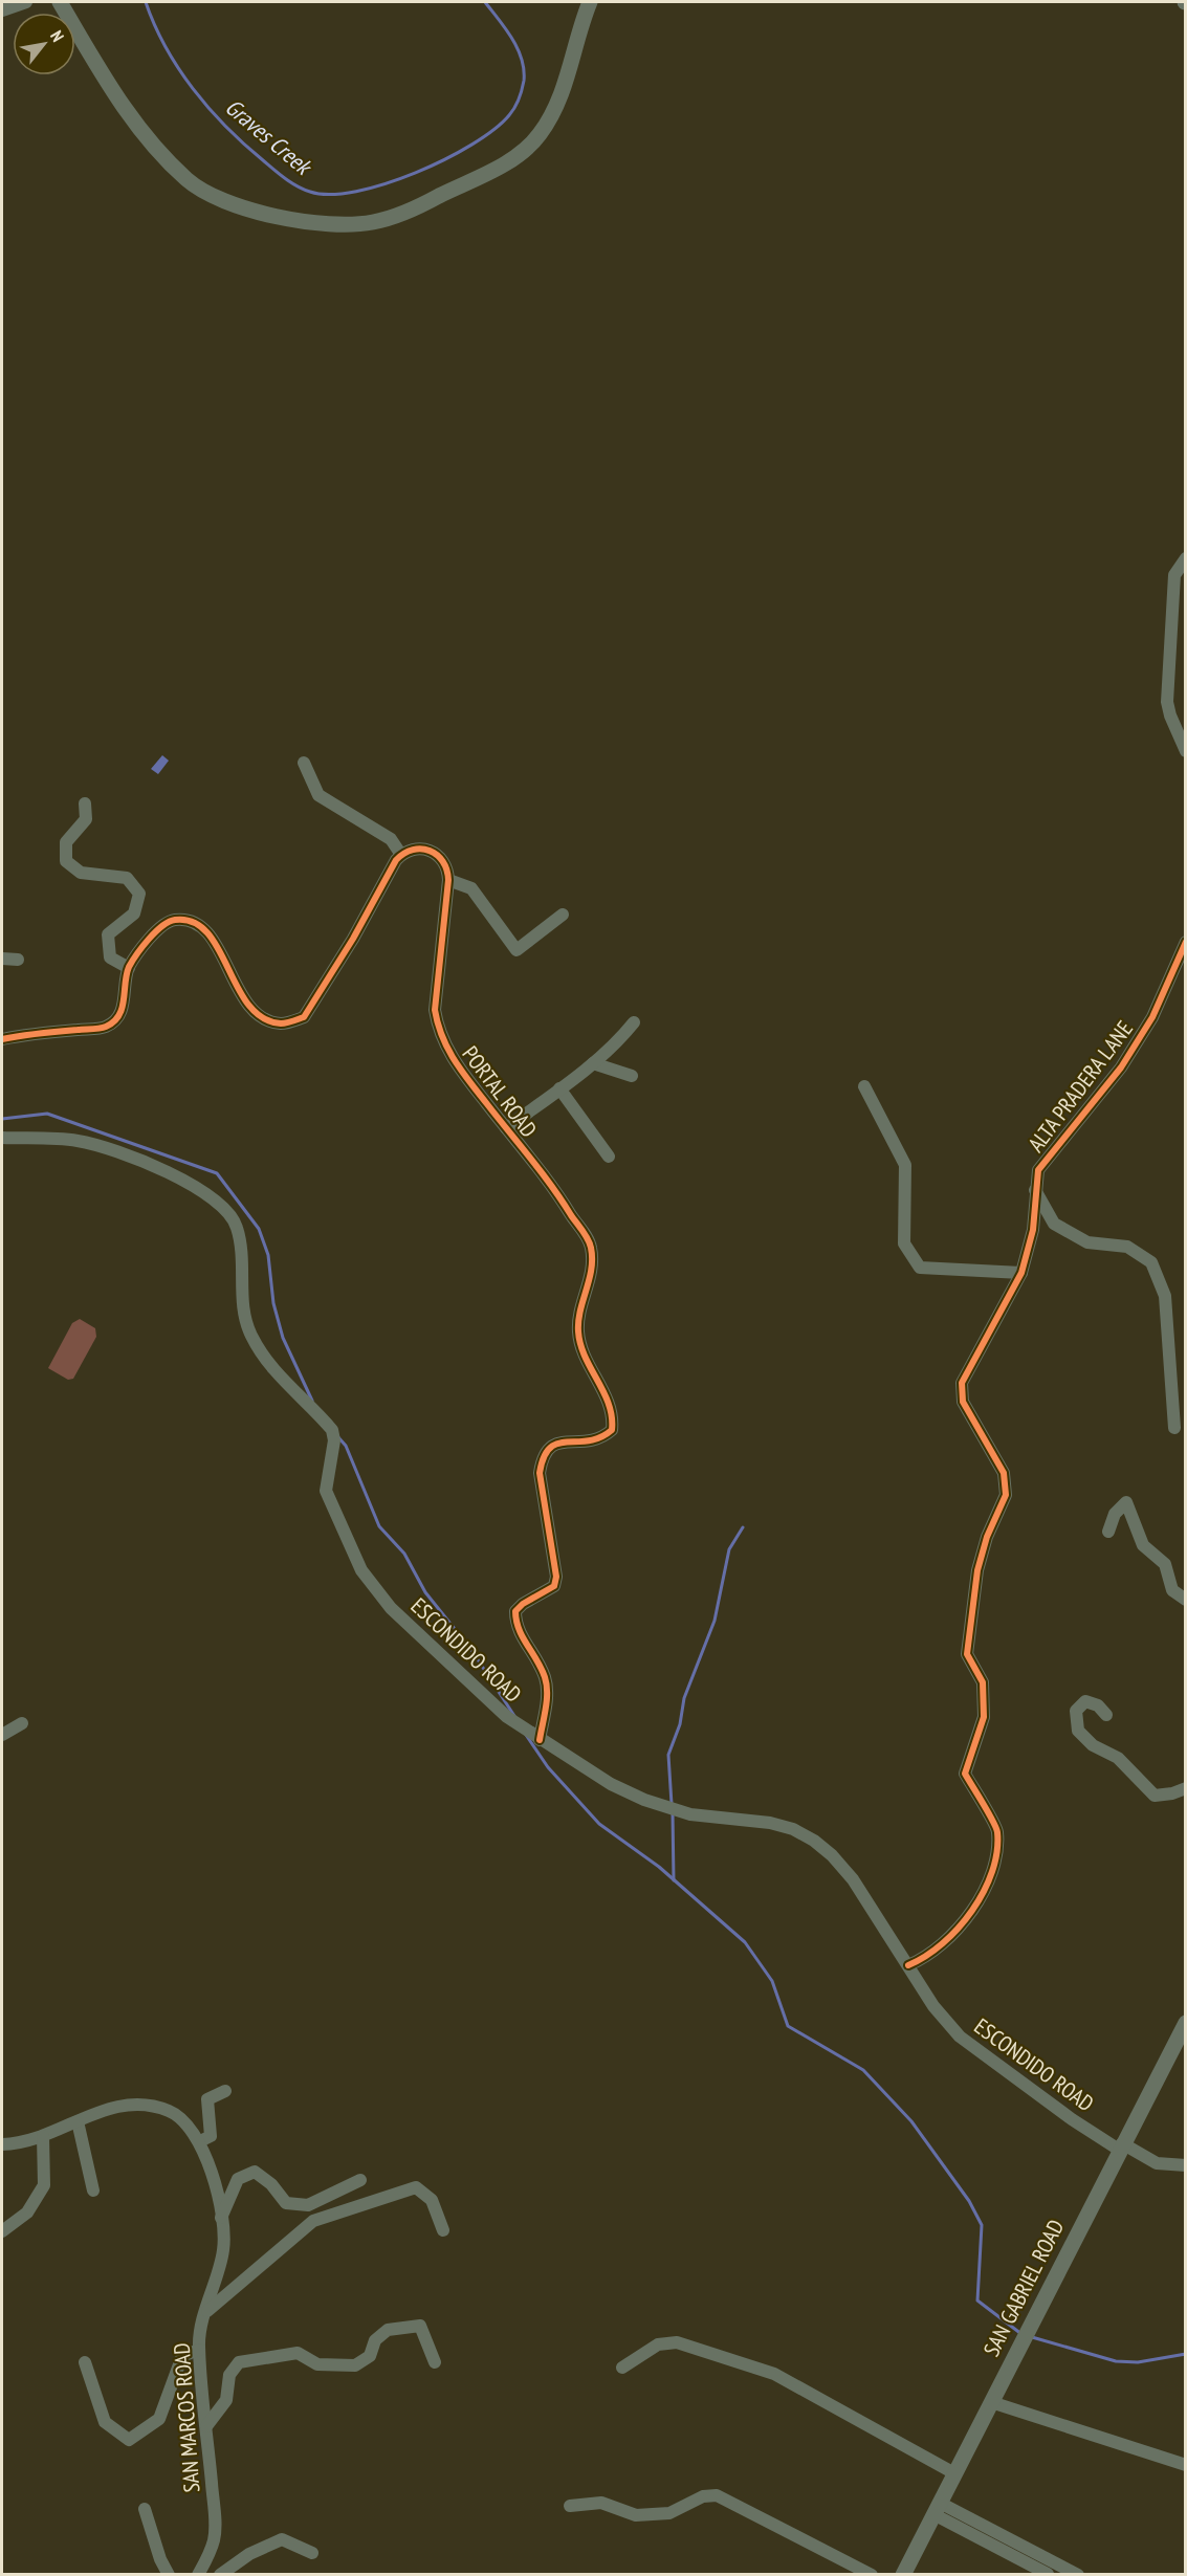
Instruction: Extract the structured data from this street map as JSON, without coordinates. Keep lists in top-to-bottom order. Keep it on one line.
{"streets":{"street":["ALTA PRADERA LANE","PORTAL ROAD","ESCONDIDO ROAD","SAN GABRIEL ROAD","SAN MARCOS ROAD"]},"crossings":[["ALTA PRADERA LANE","ESCONDIDO ROAD"],["PORTAL ROAD","ESCONDIDO ROAD"],["ESCONDIDO ROAD","SAN GABRIEL ROAD"]],"water":["Graves Creek"],"north":"top right"}
